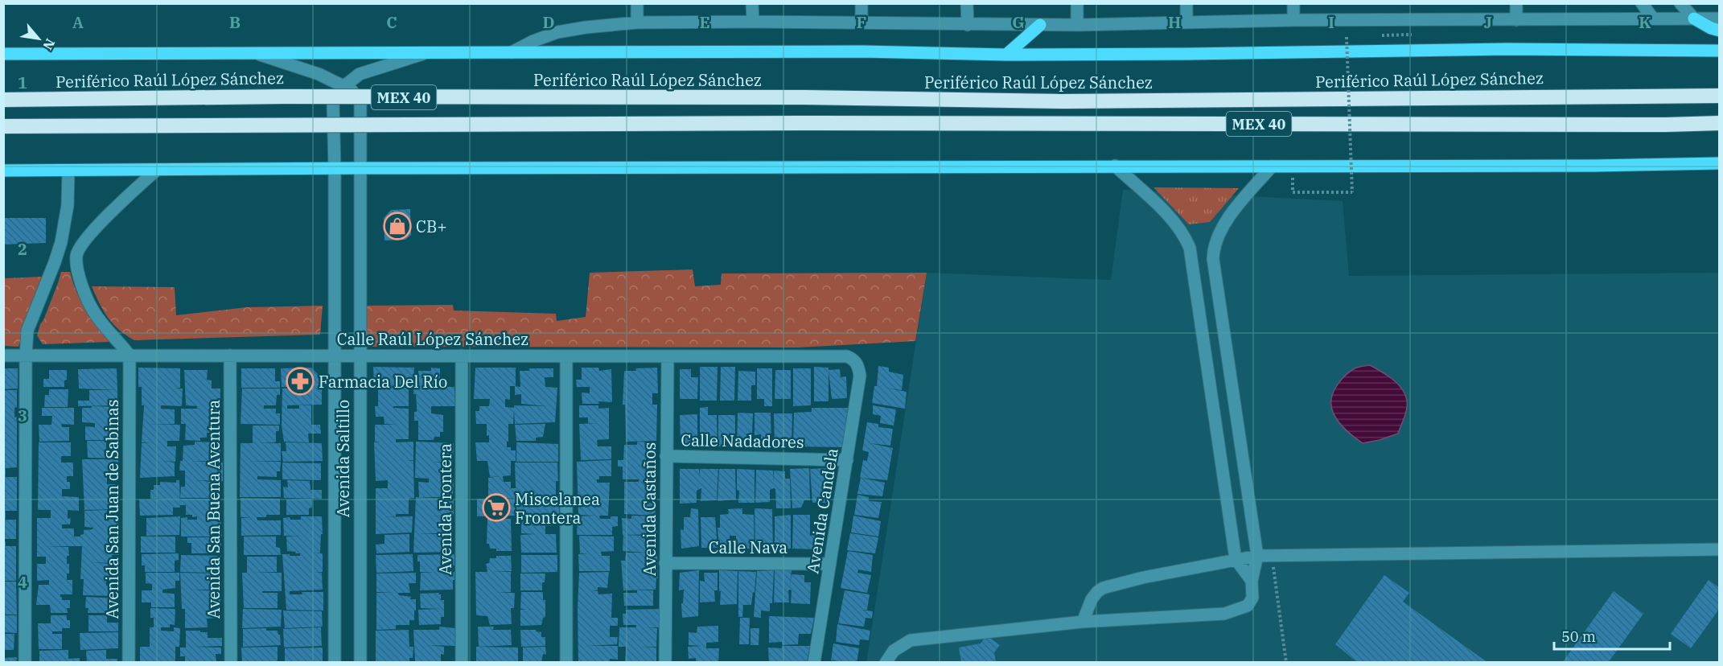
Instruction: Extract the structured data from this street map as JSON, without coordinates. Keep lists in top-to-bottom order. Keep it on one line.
{"streets":{"highway":["Periférico Raúl López Sánchez","MEX 40"],"street":["Calle Raúl López Sánchez","Calle Nadadores","Avenida Saltillo","Avenida San Juan de Sabinas","Avenida San Buena Aventura","Avenida Frontera","Avenida Castaños","Avenida Candela","Calle Nava"]},"crossings":[["Periférico Raúl López Sánchez","Avenida Saltillo"],["Calle Raúl López Sánchez","Avenida Saltillo"],["Calle Raúl López Sánchez","Avenida San Juan de Sabinas"],["Calle Raúl López Sánchez","Avenida San Buena Aventura"],["Calle Raúl López Sánchez","Avenida Frontera"],["Calle Raúl López Sánchez","Avenida Castaños"],["Calle Raúl López Sánchez","Avenida Candela"],["Calle Nadadores","Avenida Castaños"],["Calle Nadadores","Avenida Candela"],["Avenida Castaños","Calle Nava"],["Avenida Candela","Calle Nava"]],"places":{"shop":["CB+"],"pharmacy":["Farmacia Del Río"],"supermarket":["Miscelanea Frontera"]},"scale_bar":"50 m","north":"bottom right","grid":{"columns":["A","B","C","D","E","F","G","H","I","J","K"],"rows":["1","2","3","4"]}}
